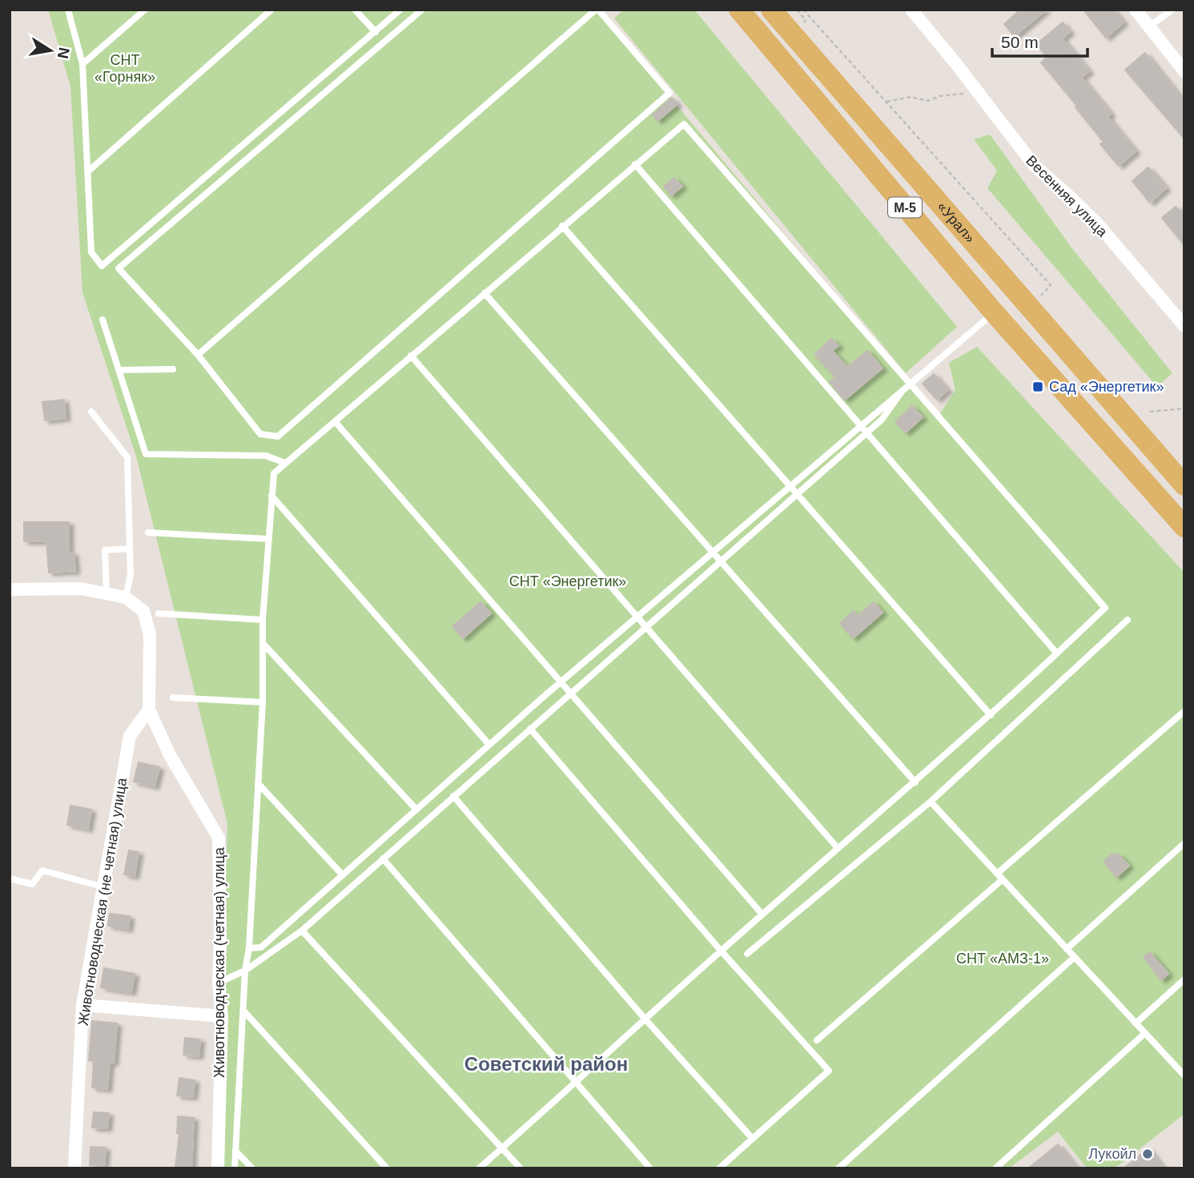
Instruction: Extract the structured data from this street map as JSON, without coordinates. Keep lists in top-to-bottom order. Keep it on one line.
{"streets":{"main road":["М-5","«Урал»"],"street":["Весенняя улица","Животноводческая (не четная) улица","Животноводческая (четная) улица"]},"crossings":[["Животноводческая (не четная) улица","Животноводческая (четная) улица"]],"districts":["Советский район"],"parks":["СНТ «Горняк»","СНТ «Энергетик»","СНТ «АМЗ-1»"],"places":{"transit":["Сад «Энергетик»"],"other":["Лукойл"]},"scale_bar":"50 m","north":"right"}
